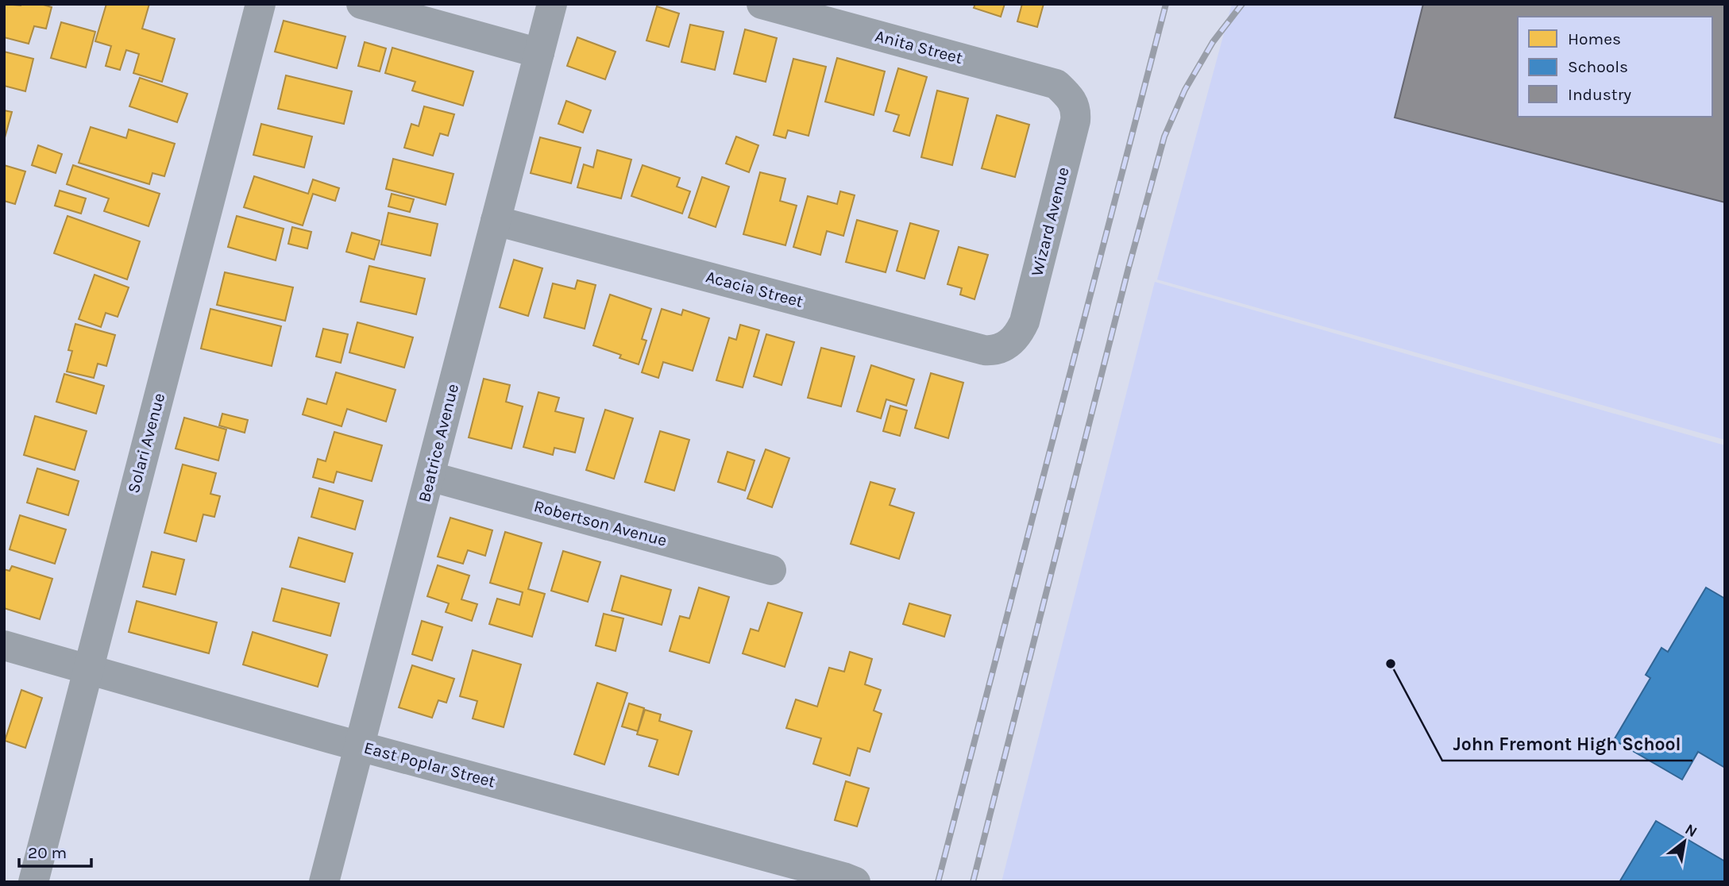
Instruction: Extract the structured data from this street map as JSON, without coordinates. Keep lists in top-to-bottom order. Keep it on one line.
{"streets":{"street":["Anita Street","Wizard Avenue","Acacia Street","Solari Avenue","Beatrice Avenue","Robertson Avenue","East Poplar Street"]},"crossings":[["Anita Street","Wizard Avenue"],["Wizard Avenue","Acacia Street"],["Acacia Street","Beatrice Avenue"],["Solari Avenue","East Poplar Street"],["Beatrice Avenue","Robertson Avenue"],["Beatrice Avenue","East Poplar Street"]],"places":["John Fremont High School"],"legend":["Homes","Schools","Industry"],"scale_bar":"20 m","north":"top right"}
